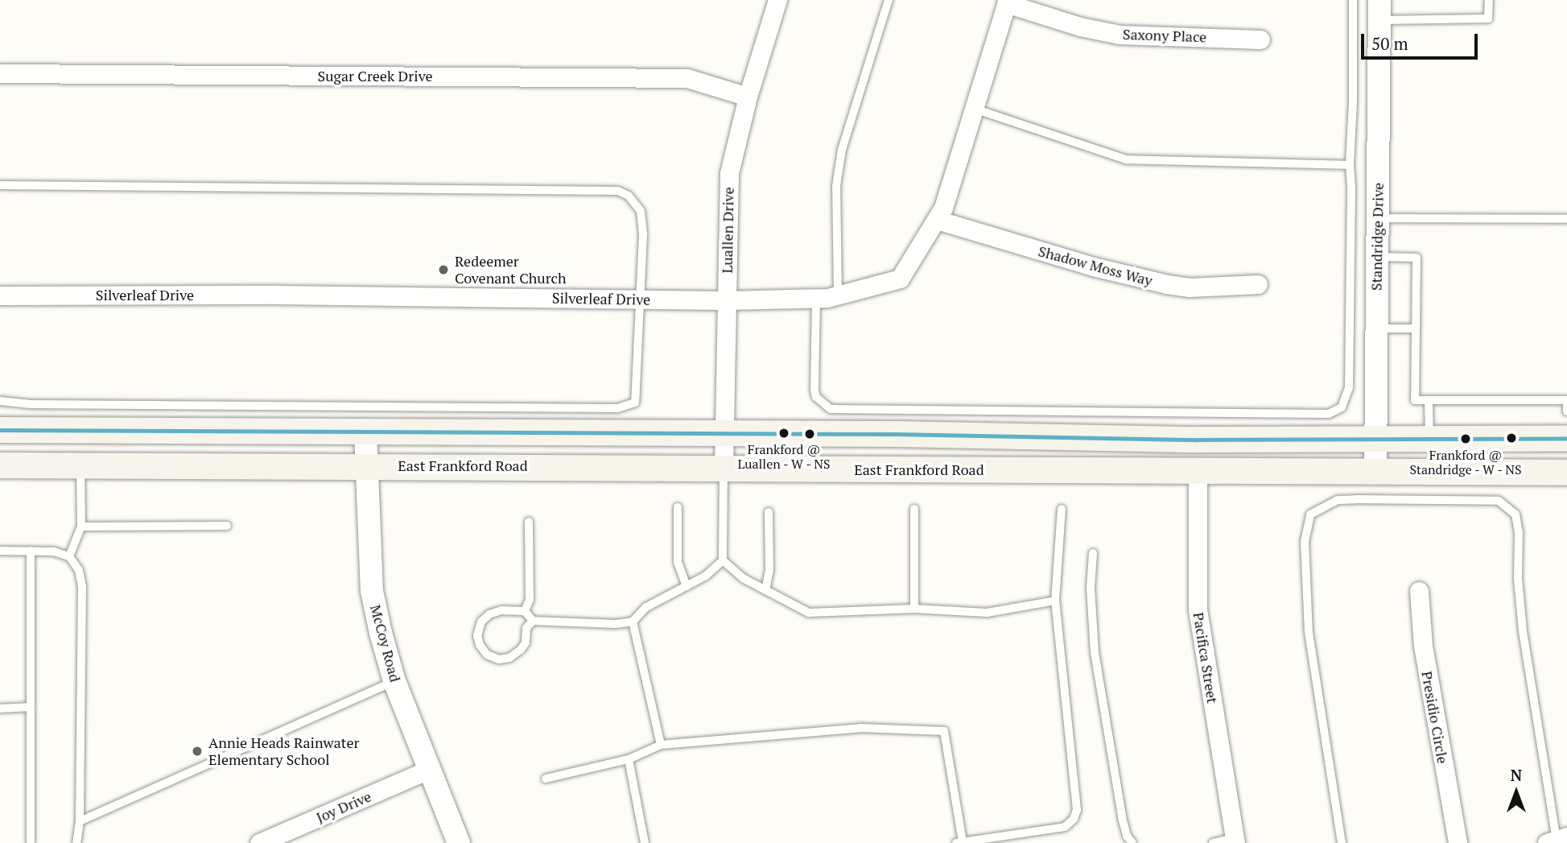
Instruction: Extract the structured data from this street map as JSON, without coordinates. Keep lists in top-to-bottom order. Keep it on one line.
{"streets":{"main road":["East Frankford Road"],"street":["Saxony Place","Sugar Creek Drive","Luallen Drive","Standridge Drive","Shadow Moss Way","Silverleaf Drive","McCoy Road","Pacifica Street","Presidio Circle","Joy Drive"]},"crossings":[["Saxony Place","Silverleaf Drive"],["Sugar Creek Drive","Luallen Drive"],["Luallen Drive","Silverleaf Drive"],["Luallen Drive","East Frankford Road"],["Standridge Drive","East Frankford Road"],["Shadow Moss Way","Silverleaf Drive"],["East Frankford Road","McCoy Road"],["East Frankford Road","Pacifica Street"],["McCoy Road","Joy Drive"]],"places":["Redeemer Covenant Church","Frankford @ Luallen - W - NS","Frankford @ Standridge - W - NS","Annie Heads Rainwater Elementary School"],"scale_bar":"50 m","north":"top"}
